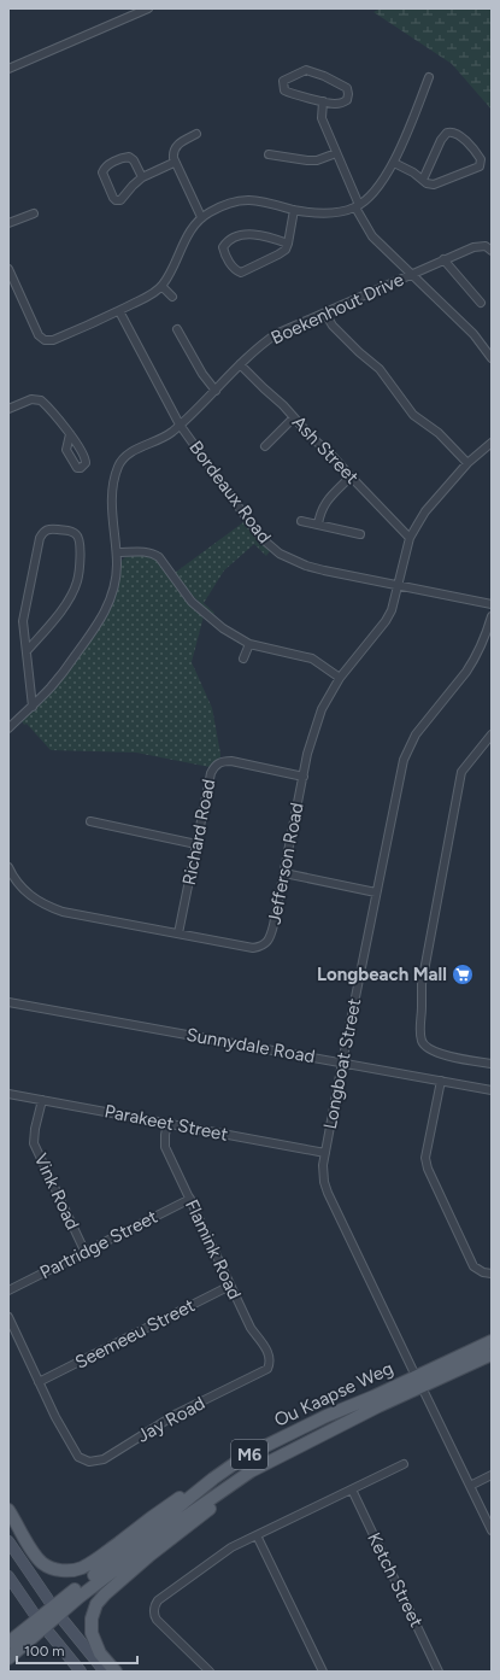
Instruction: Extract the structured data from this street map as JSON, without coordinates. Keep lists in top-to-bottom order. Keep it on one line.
{"streets":{"main road":["Ou Kaapse Weg","M6"],"street":["Boekenhout Drive","Ash Street","Bordeaux Road","Richard Road","Jefferson Road","Sunnydale Road","Longboat Street","Parakeet Street","Vink Road","Partridge Street","Flamink Road","Seemeeu Street","Jay Road","Ketch Street"]},"crossings":[["Boekenhout Drive","Ash Street"],["Boekenhout Drive","Bordeaux Road"],["Bordeaux Road","Jefferson Road"],["Richard Road","Jefferson Road"],["Sunnydale Road","Longboat Street"],["Longboat Street","Parakeet Street"],["Longboat Street","Ou Kaapse Weg"],["Parakeet Street","Vink Road"],["Parakeet Street","Flamink Road"],["Vink Road","Partridge Street"],["Partridge Street","Flamink Road"],["Flamink Road","Seemeeu Street"],["Flamink Road","Jay Road"],["Seemeeu Street","Jay Road"],["Ou Kaapse Weg","M6"]],"places":{"supermarket":["Longbeach Mall"]},"scale_bar":"100 m"}
